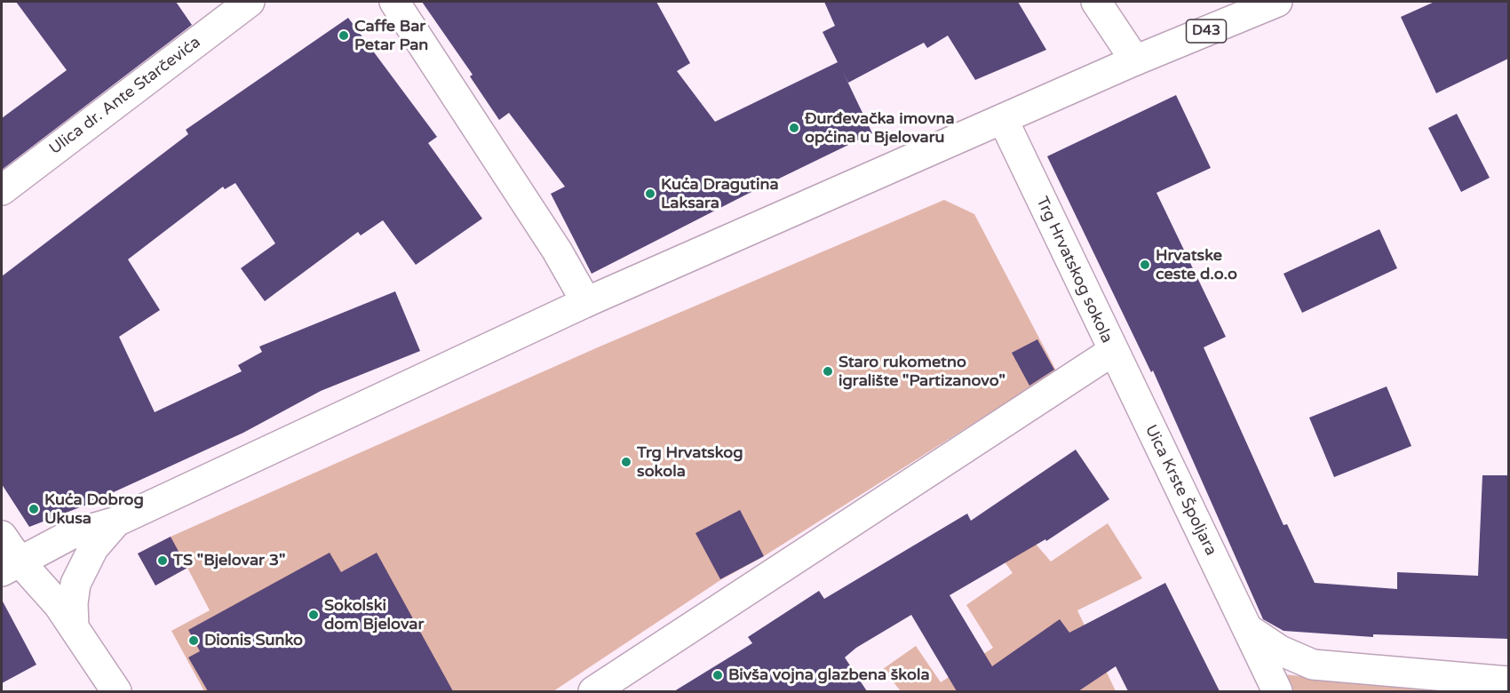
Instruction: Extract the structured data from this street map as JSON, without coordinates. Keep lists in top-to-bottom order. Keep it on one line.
{"streets":{"street":["D43","Ulica dr. Ante Starčevića","Trg Hrvatskog sokola","Uica Krste Špoljara"]},"crossings":[["Trg Hrvatskog sokola","Uica Krste Špoljara"]],"places":["Caffe Bar Petar Pan","Đurđevačka imovna općina u Bjelovaru","Kuća Dragutina Laksara","Hrvatske ceste d.o.o","Staro rukometno igralište \"Partizanovo\"","Trg Hrvatskog sokola","Kuća Dobrog Ukusa","TS \"Bjelovar 3\"","Sokolski dom Bjelovar","Dionis Sunko","Bivša vojna glazbena škola"]}
